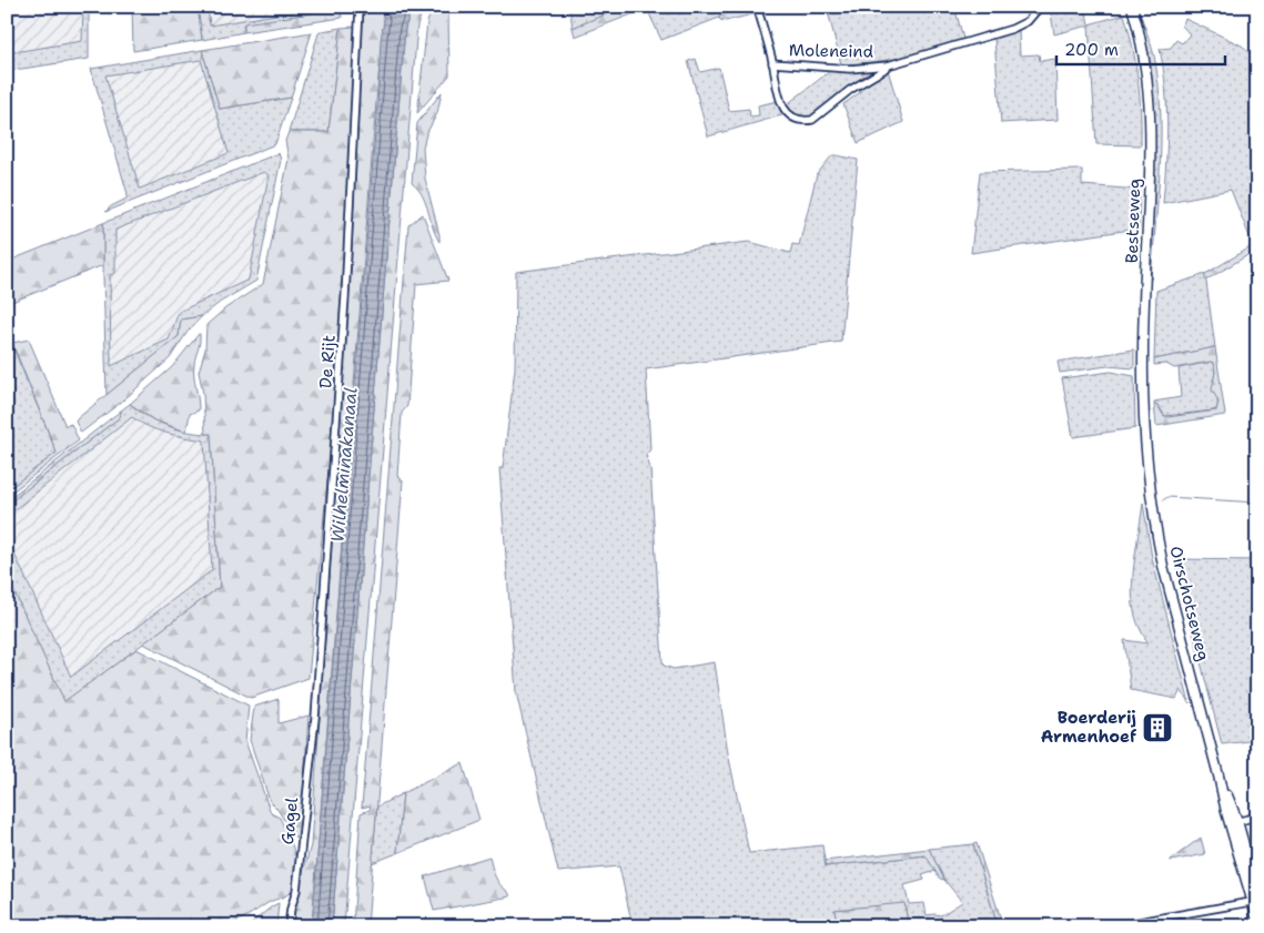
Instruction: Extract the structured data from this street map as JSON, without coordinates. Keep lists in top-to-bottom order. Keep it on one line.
{"streets":{"main road":["Bestseweg","Oirschotseweg"],"street":["Moleneind","De Rijt","Gagel"]},"crossings":[["Bestseweg","Oirschotseweg"],["De Rijt","Gagel"]],"water":["Wilhelminakanaal"],"places":{"building":["Boerderij Armenhoef"]},"scale_bar":"200 m"}
